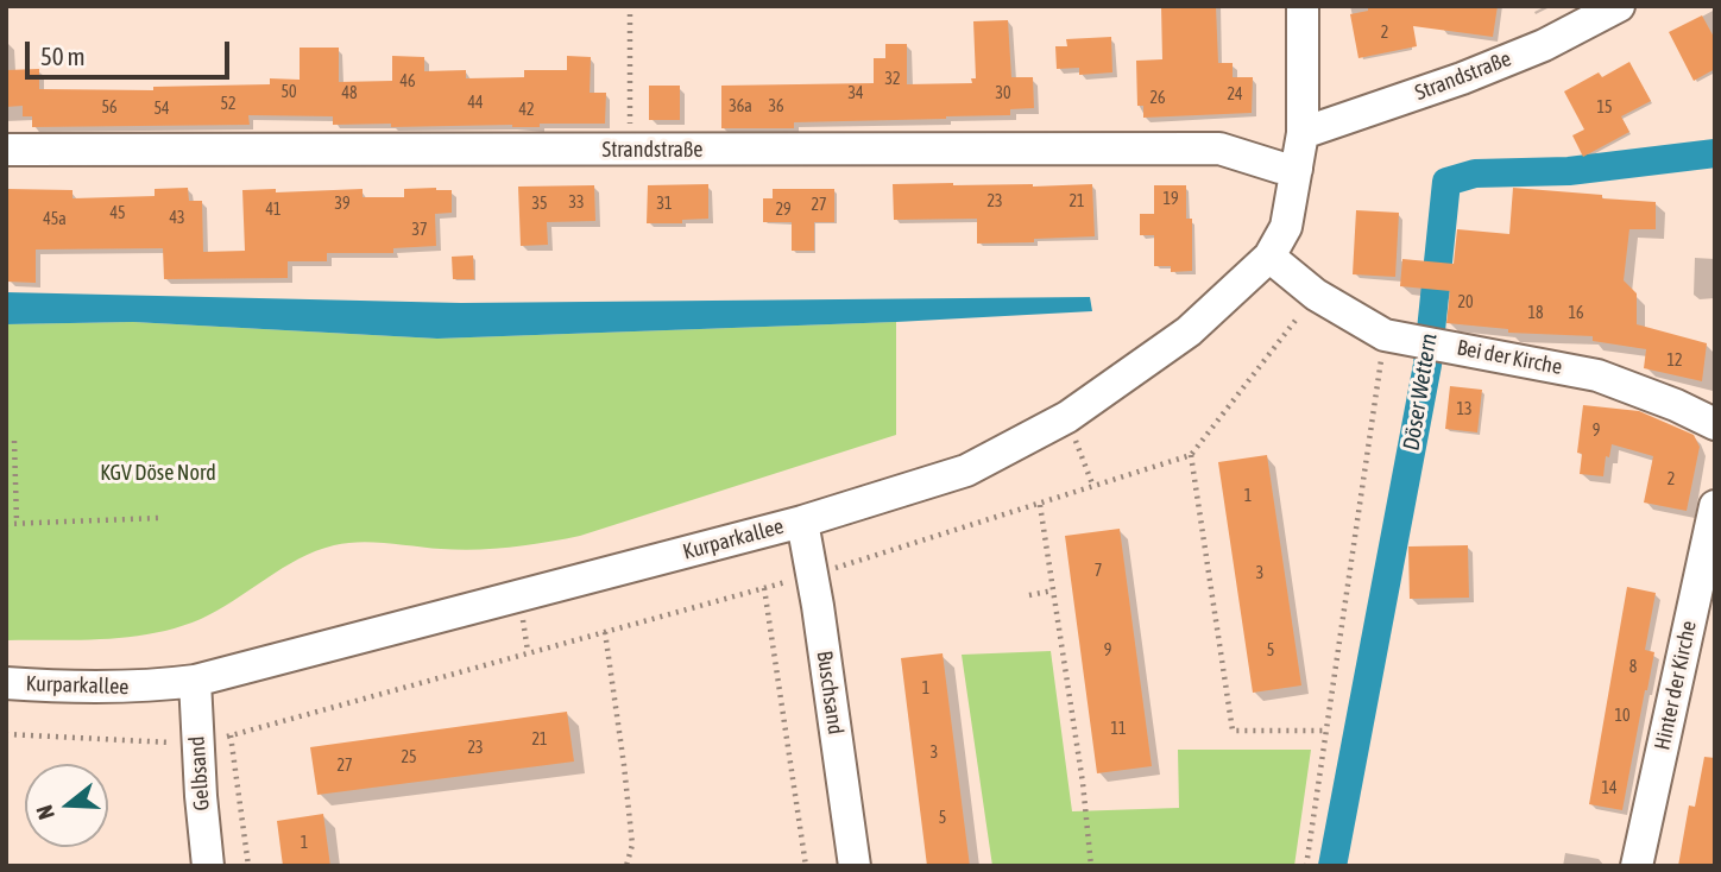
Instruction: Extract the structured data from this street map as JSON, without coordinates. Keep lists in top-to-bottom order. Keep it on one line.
{"streets":{"street":["Strandstraße","Bei der Kirche","Kurparkallee","Hinter der Kirche","Buschsand","Gelbsand"]},"crossings":[["Strandstraße","Kurparkallee"],["Bei der Kirche","Kurparkallee"],["Kurparkallee","Buschsand"],["Kurparkallee","Gelbsand"]],"water":["Döser Wettern"],"parks":["KGV Döse Nord"],"house_numbers":["2","32","46","50","48","34","30","24","26","44","52","36a","36","56","15","54","42","19","23","21","33","39","35","31","27","41","29","45","43","45a","37","20","18","16","12","13","9","2","1","7","3","9","5","8","1","10","11","21","23","3","25","27","14","5","1"],"scale_bar":"50 m","north":"left"}
